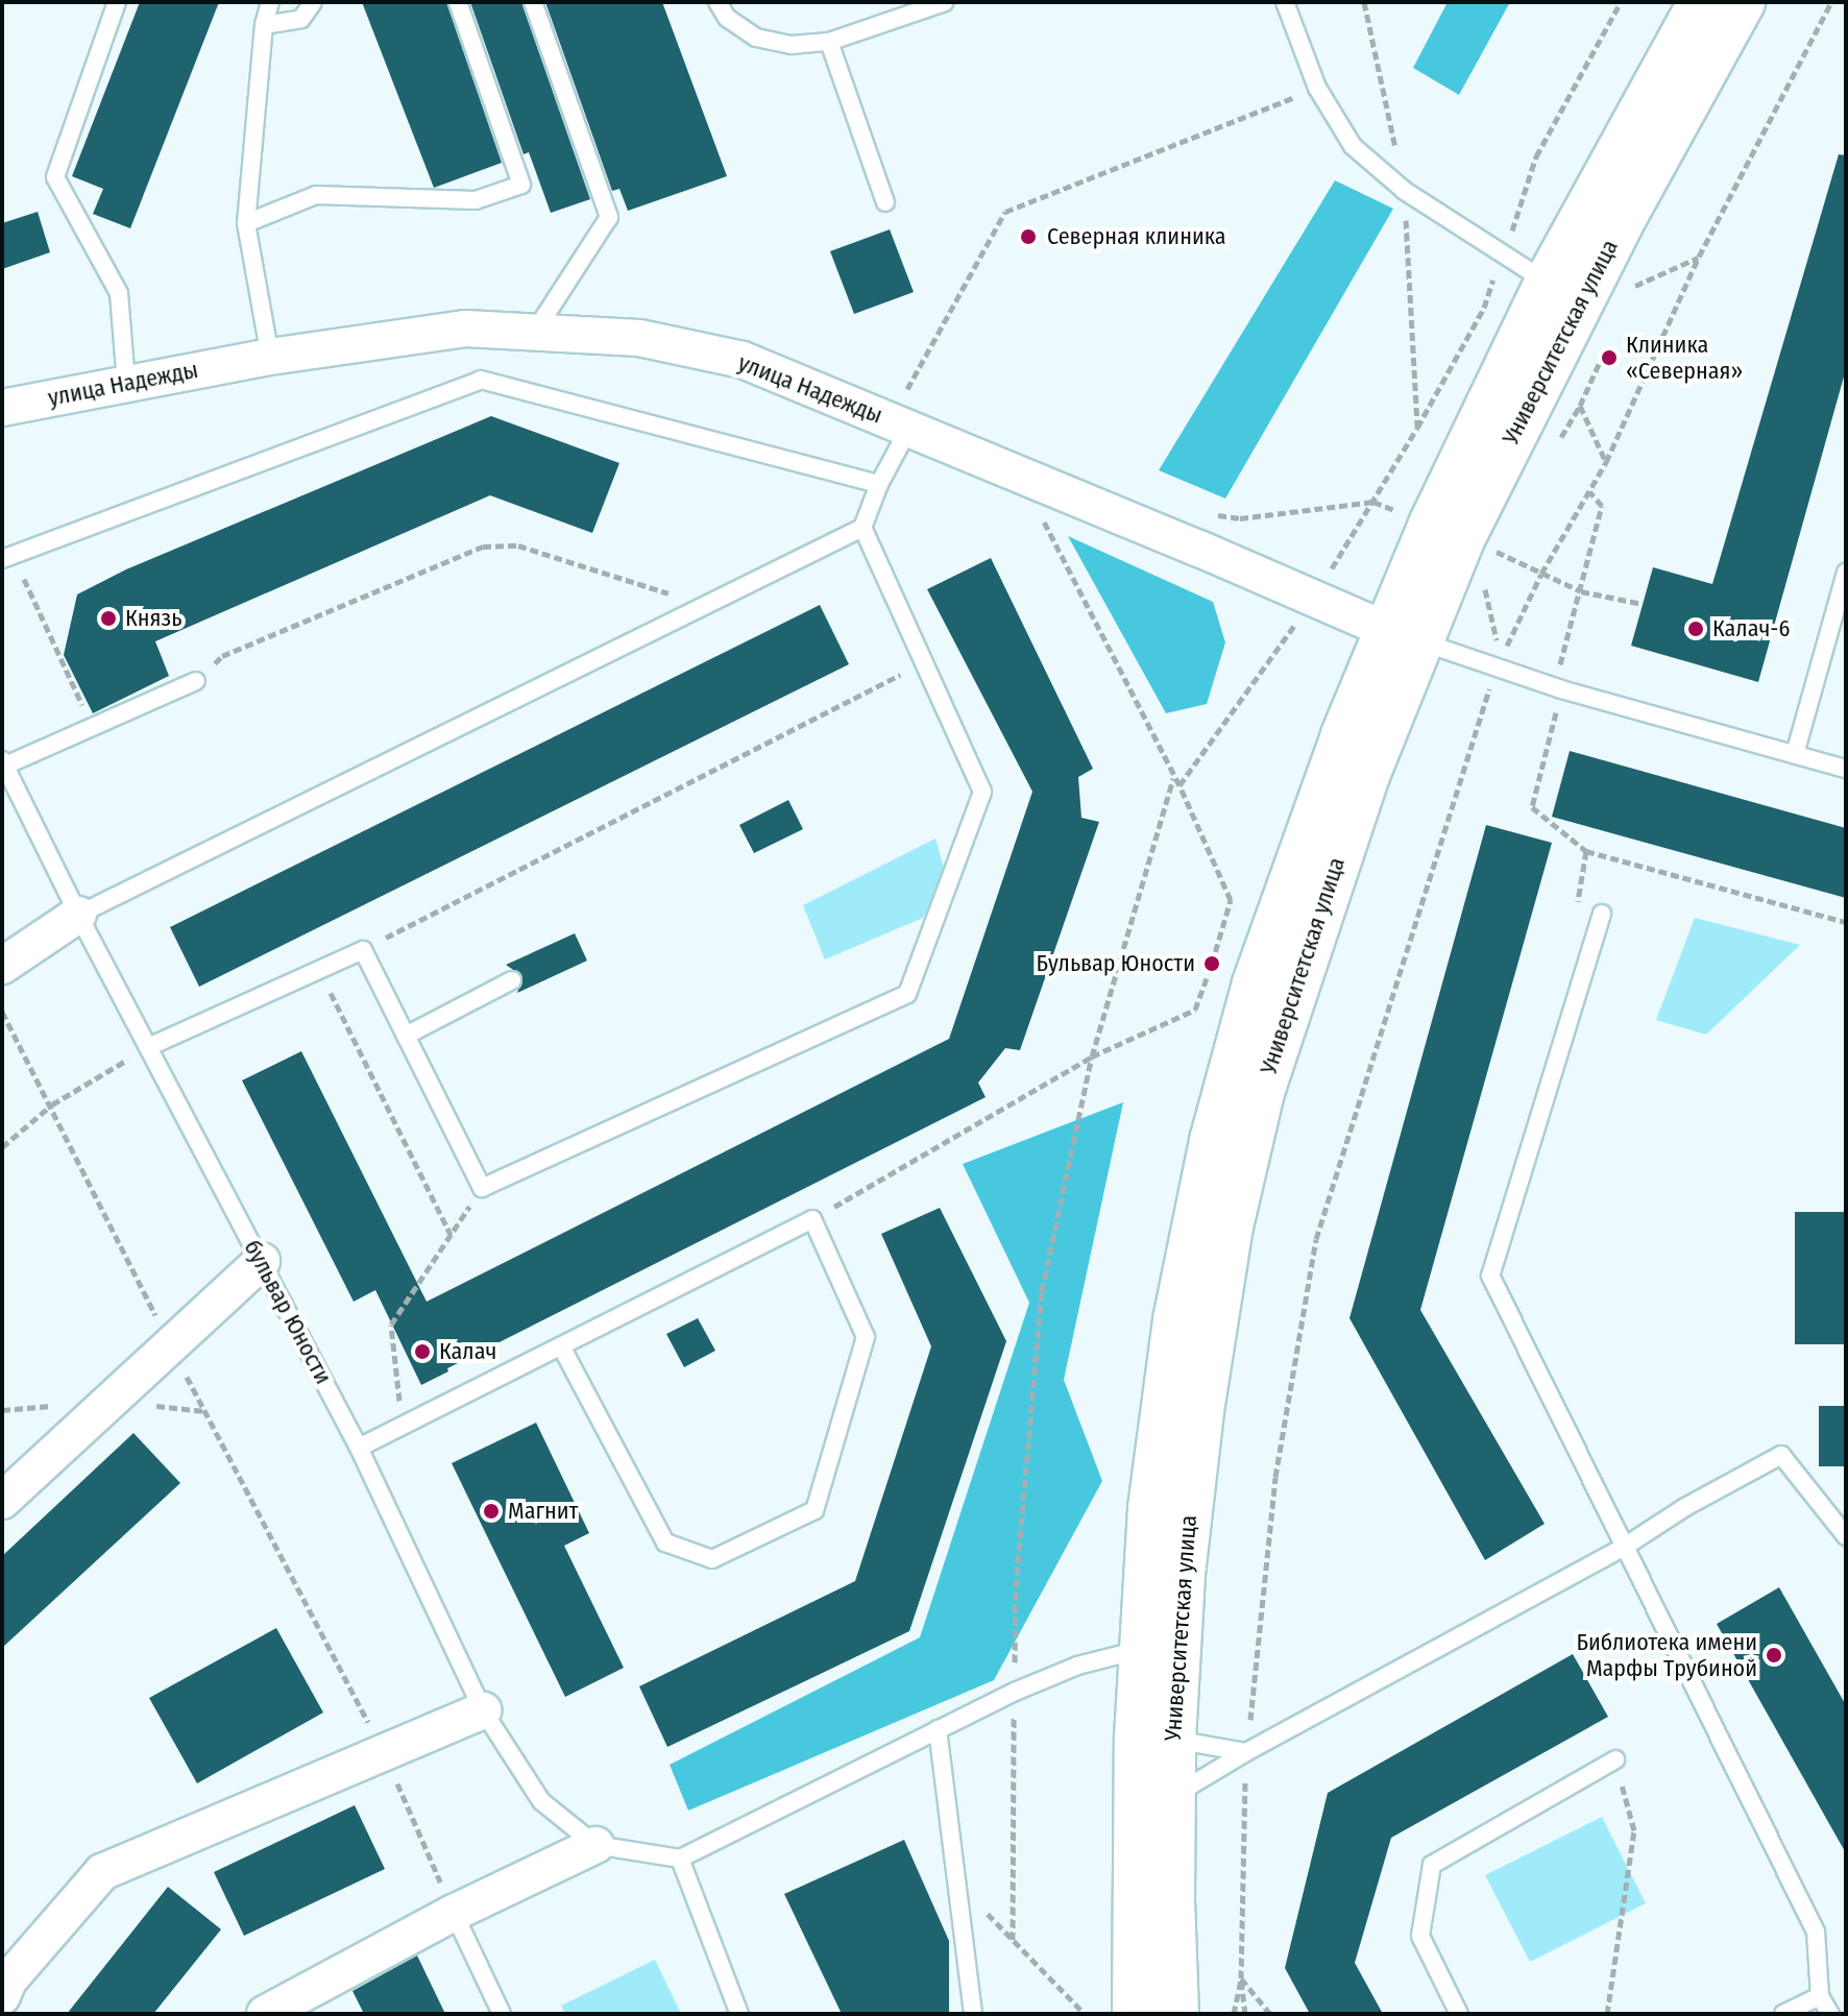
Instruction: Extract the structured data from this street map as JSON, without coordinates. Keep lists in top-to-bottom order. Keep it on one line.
{"streets":{"main road":["Университетская улица"],"street":["улица Надежды"],"lane":["бульвар Юности"]},"crossings":[["Университетская улица","улица Надежды"]],"places":["Северная клиника","Клиника «Северная»","Князь","Калач-6","Бульвар Юности","Калач","Магнит","Библиотека имени Марфы Трубиной"]}
